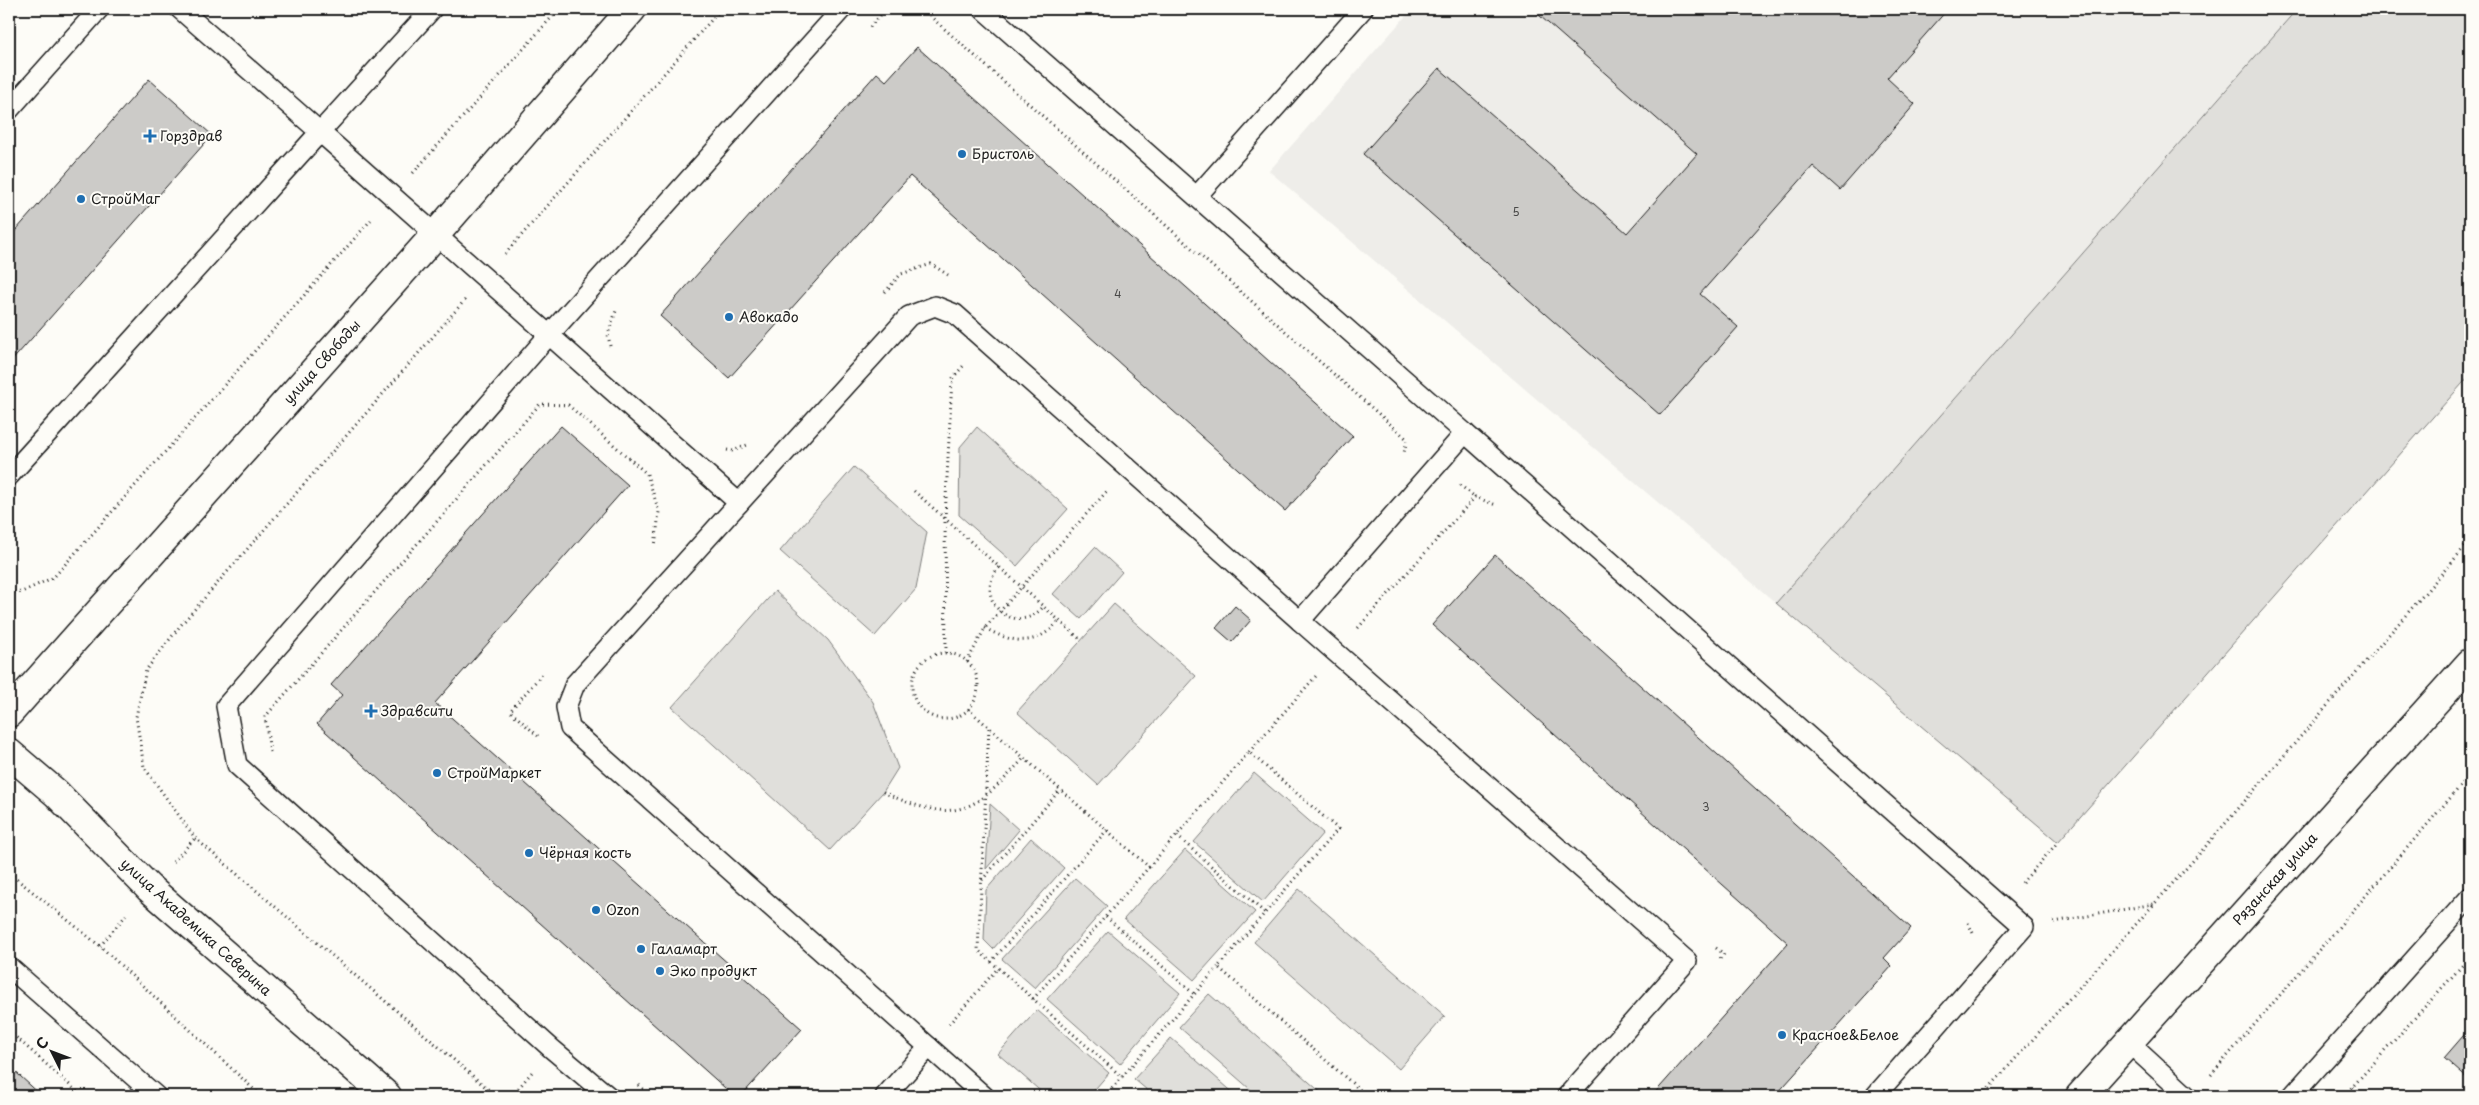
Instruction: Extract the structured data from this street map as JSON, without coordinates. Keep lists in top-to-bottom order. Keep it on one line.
{"streets":{"street":["улица Свободы","Рязанская улица","улица Академика Северина"]},"places":{"health":["Горздрав","Здравсити"],"other":["Бристоль","СтройМаг","Авокадо","СтройМаркет","Чёрная кость","Ozon","Галамарт","Эко продукт","Красное&Белое"]},"house_numbers":["5","4","3"],"north":"top left"}
